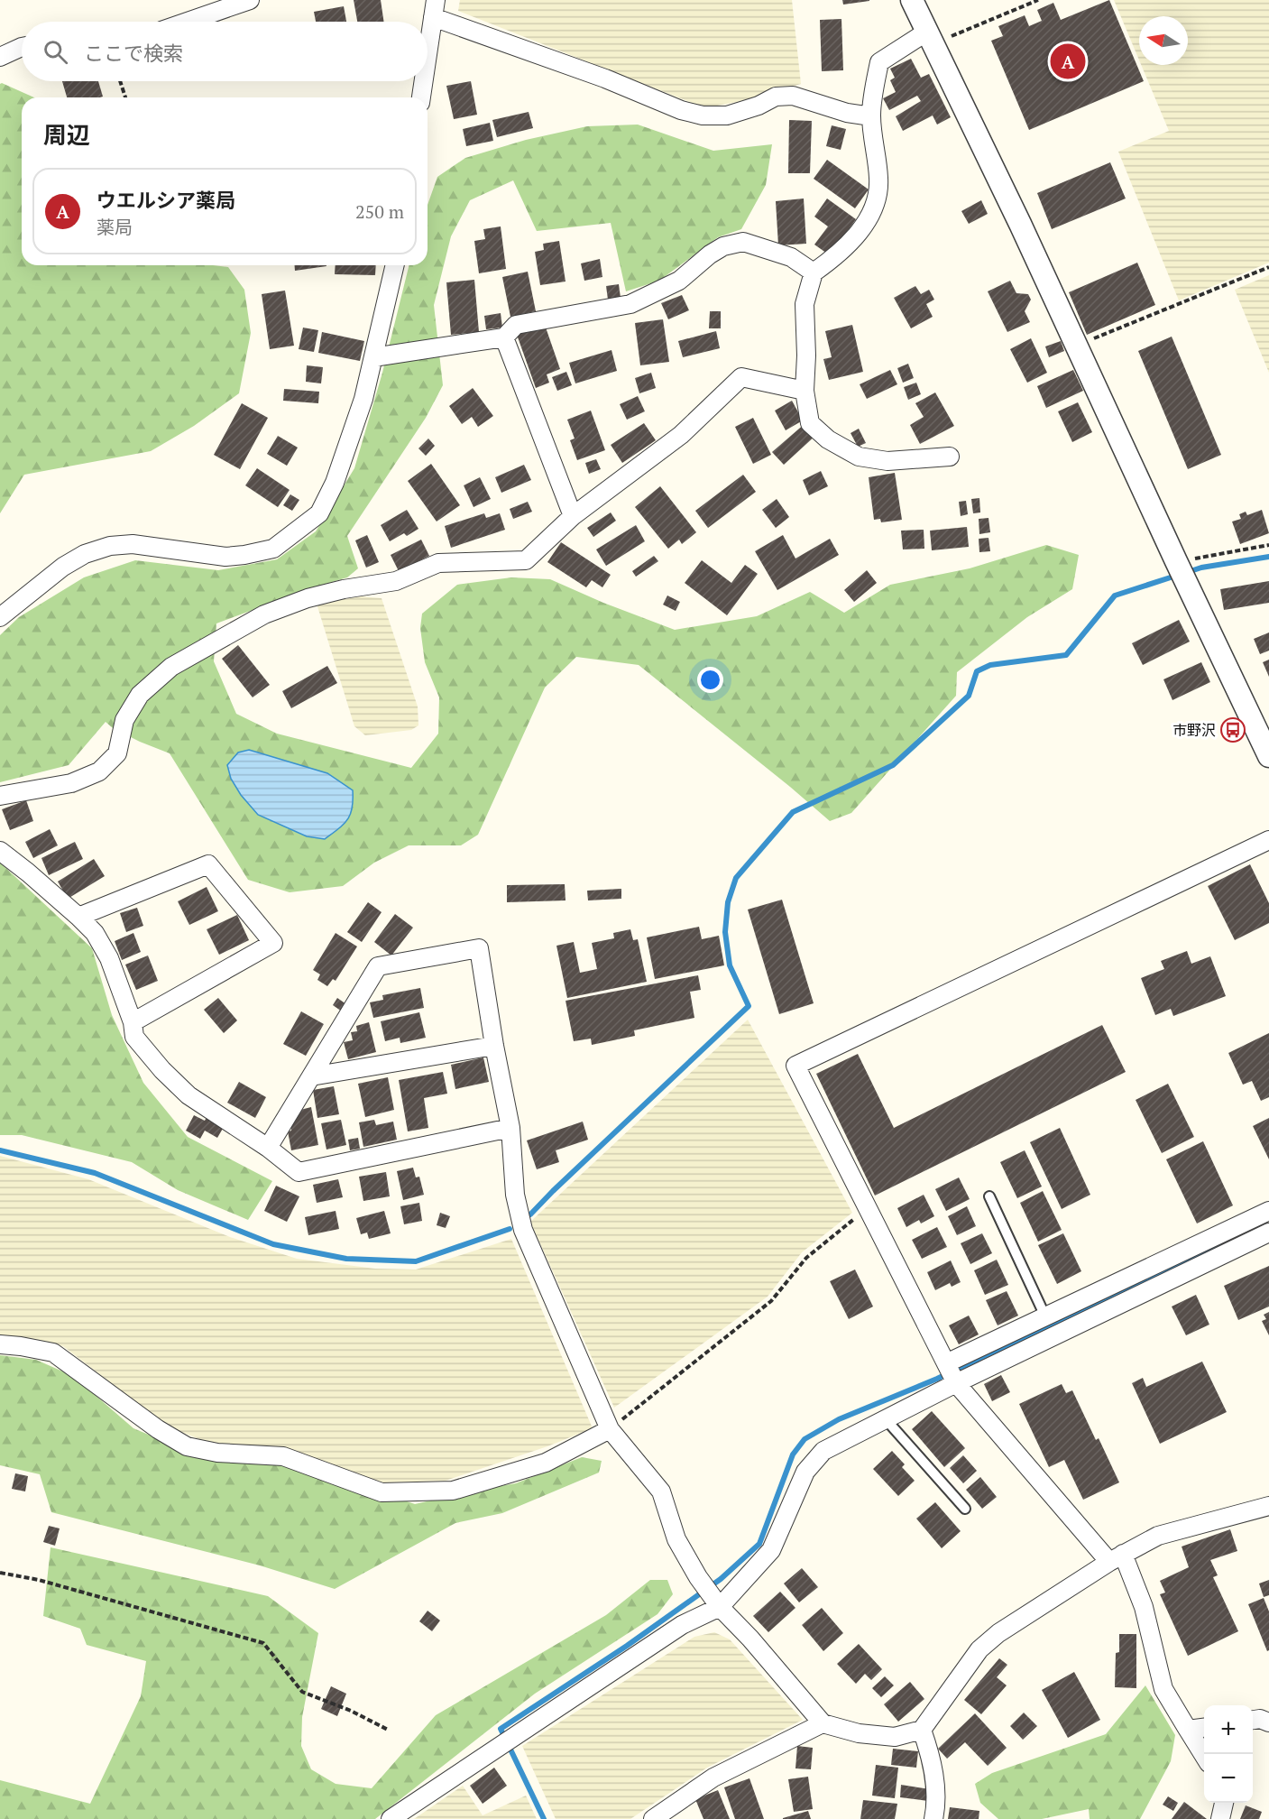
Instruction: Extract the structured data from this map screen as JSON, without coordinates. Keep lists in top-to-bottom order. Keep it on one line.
{"places":{"bus stop":["市野沢"]},"north":"left","page":{"search":"ここで検索","pins":"A","heading":"周辺","list":[{"mark":"A","name":"ウエルシア薬局","note":"薬局","value":"250 m"}],"map_buttons":["+","−"]}}
